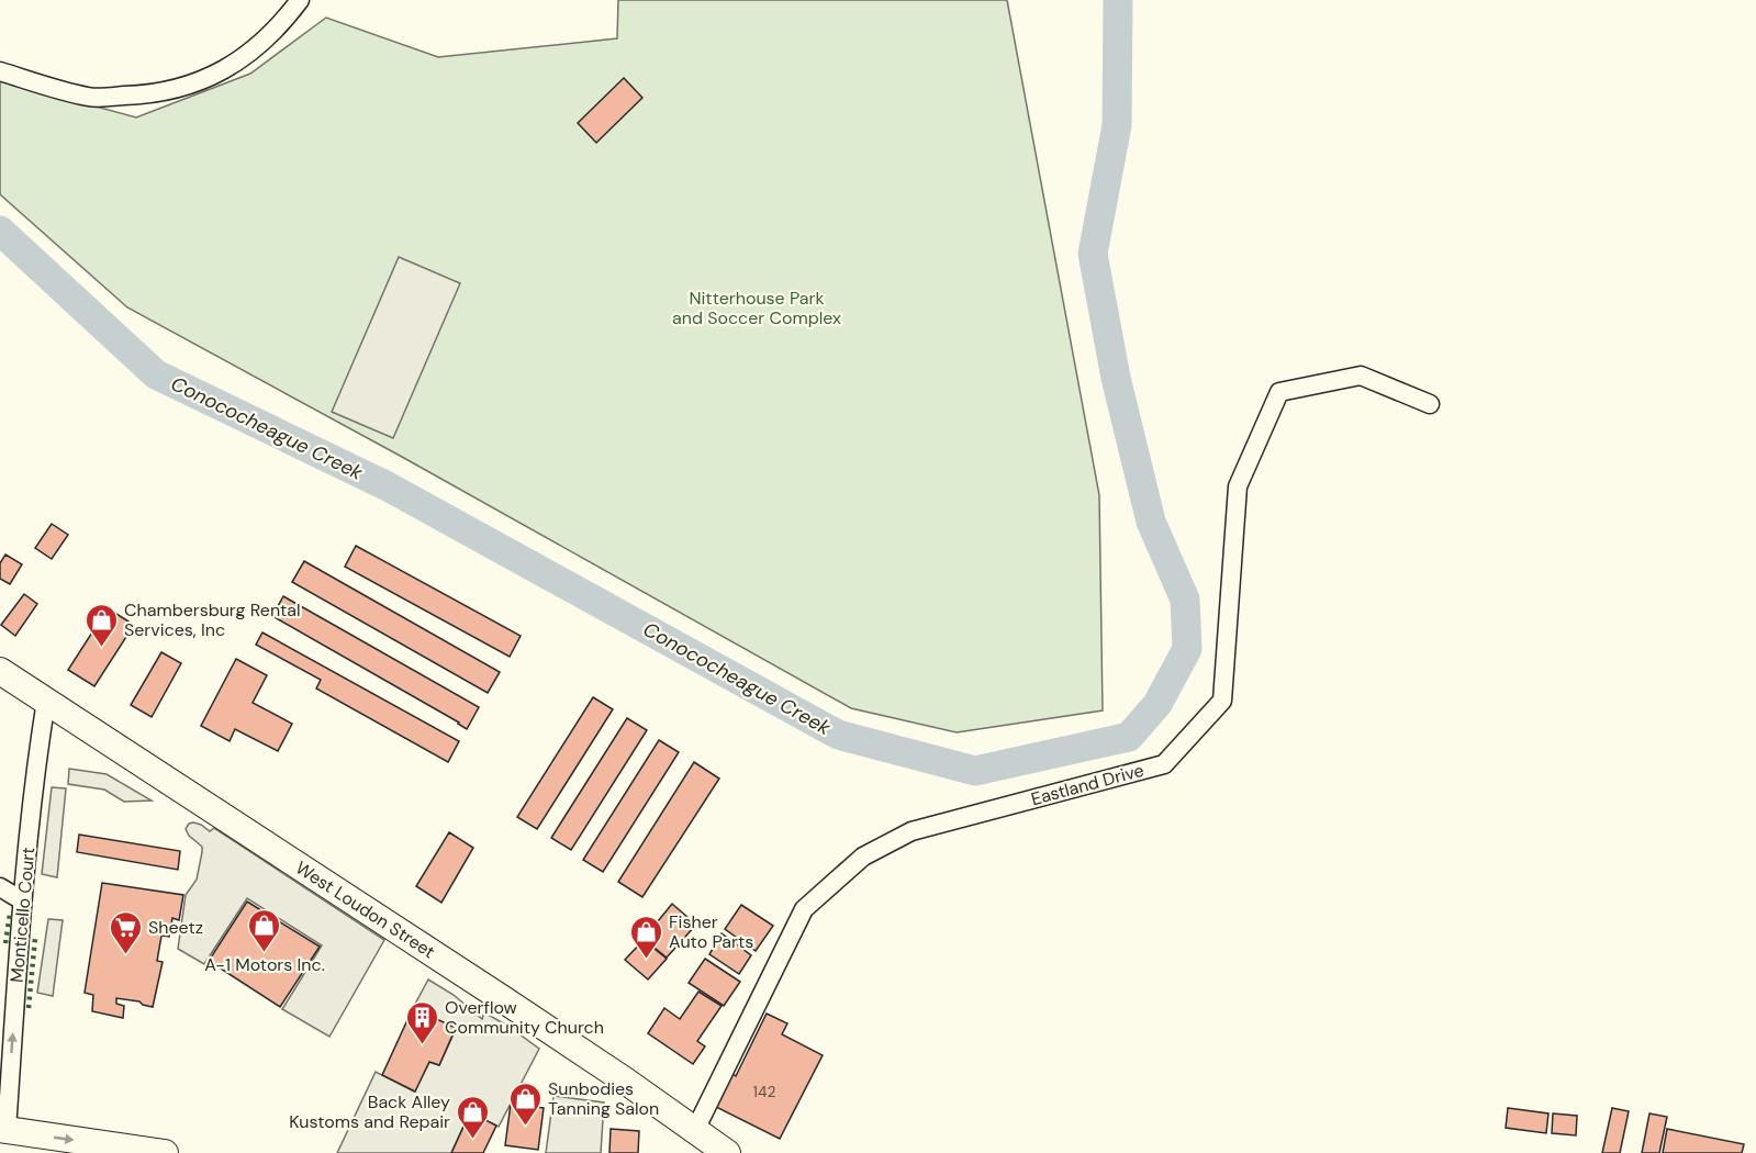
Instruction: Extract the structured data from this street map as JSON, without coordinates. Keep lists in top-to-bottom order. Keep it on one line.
{"streets":{"highway":["West Loudon Street"],"street":["Eastland Drive","Monticello Court"]},"crossings":[["Eastland Drive","West Loudon Street"],["West Loudon Street","Monticello Court"]],"one_way":["Monticello Court"],"water":["Conococheague Creek"],"parks":["Nitterhouse Park and Soccer Complex"],"places":{"shop":["Chambersburg Rental Services, Inc","A-1 Motors Inc.","Fisher Auto Parts","Sunbodies Tanning Salon","Back Alley Kustoms and Repair"],"supermarket":["Sheetz"],"building":["Overflow Community Church"]},"house_numbers":["142"]}
